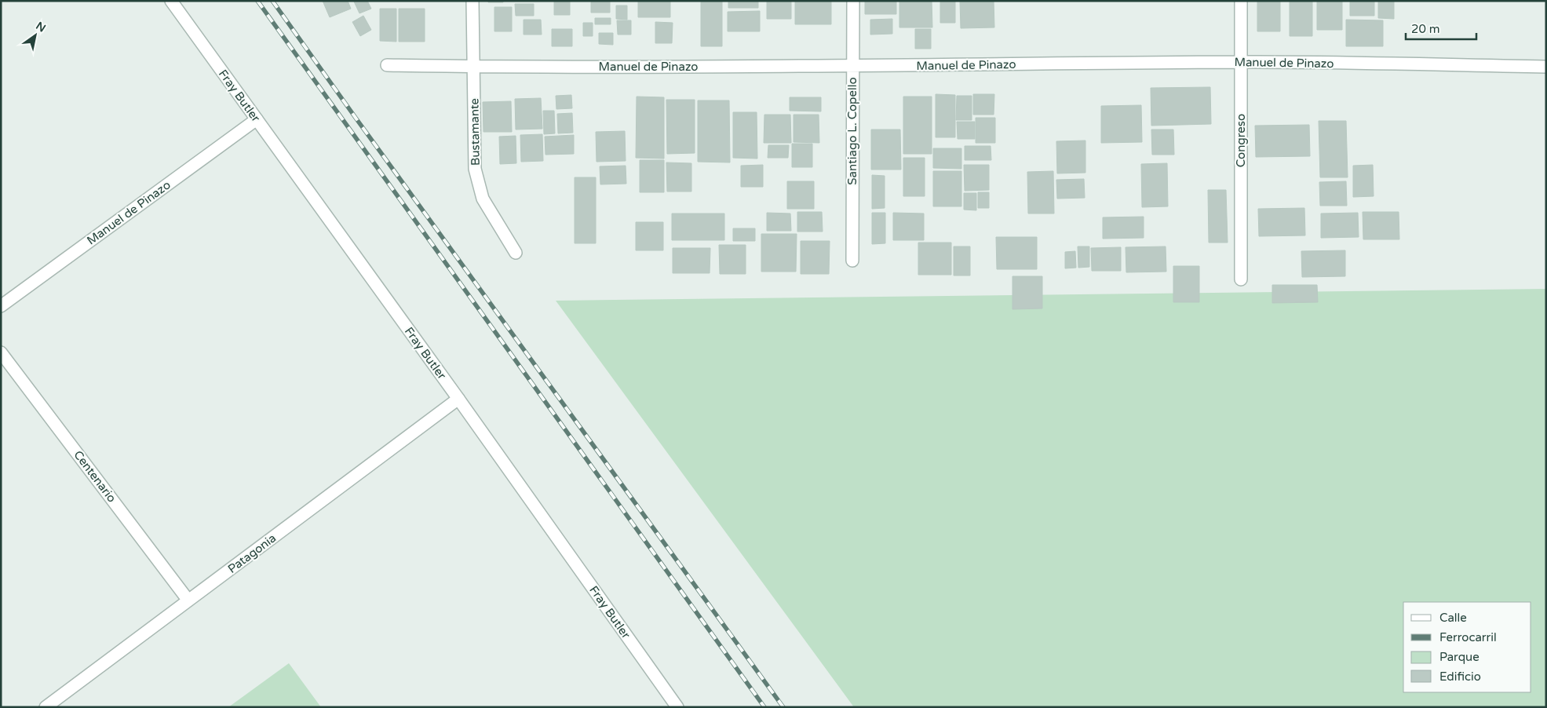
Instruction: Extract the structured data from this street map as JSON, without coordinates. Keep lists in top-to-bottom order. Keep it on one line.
{"streets":{"street":["Manuel de Pinazo","Fray Butler","Santiago L. Copello","Bustamante","Congreso","Centenario","Patagonia"]},"crossings":[["Manuel de Pinazo","Fray Butler"],["Manuel de Pinazo","Santiago L. Copello"],["Manuel de Pinazo","Bustamante"],["Manuel de Pinazo","Congreso"],["Fray Butler","Patagonia"],["Centenario","Patagonia"]],"legend":["Calle","Ferrocarril","Parque","Edificio"],"scale_bar":"20 m","north":"top right"}
